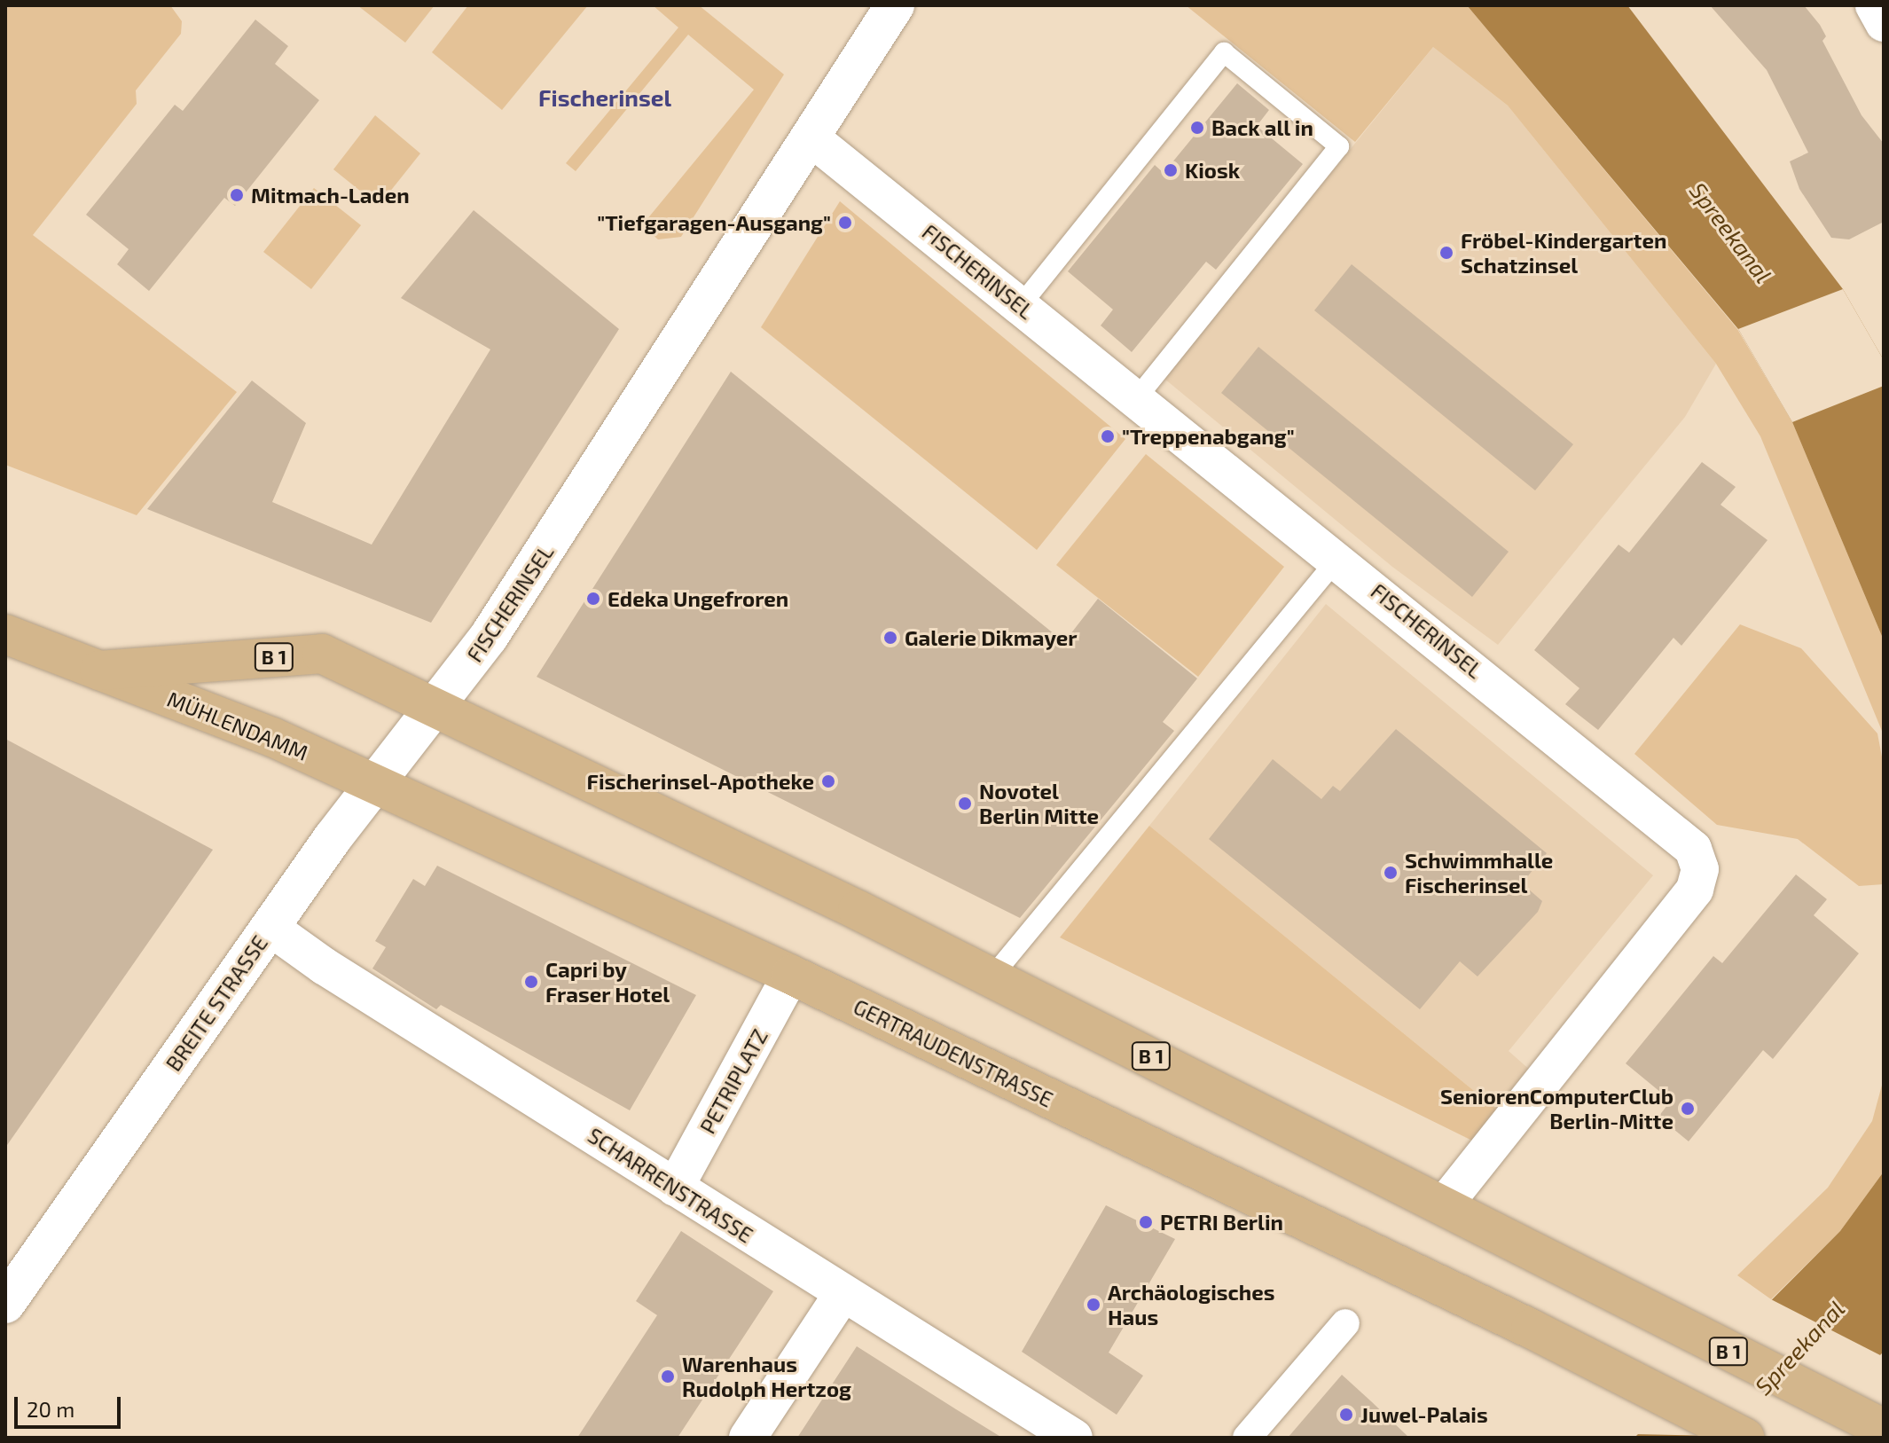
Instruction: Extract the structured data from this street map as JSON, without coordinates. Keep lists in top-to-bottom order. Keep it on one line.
{"streets":{"main road":["B 1","MÜHLENDAMM","GERTRAUDENSTRASSE"],"street":["FISCHERINSEL","BREITE STRASSE","PETRIPLATZ","SCHARRENSTRASSE"]},"crossings":[["FISCHERINSEL","B 1"],["FISCHERINSEL","MÜHLENDAMM"],["FISCHERINSEL","BREITE STRASSE"],["B 1","MÜHLENDAMM"],["B 1","BREITE STRASSE"],["MÜHLENDAMM","BREITE STRASSE"],["MÜHLENDAMM","GERTRAUDENSTRASSE"],["BREITE STRASSE","GERTRAUDENSTRASSE"],["BREITE STRASSE","SCHARRENSTRASSE"],["GERTRAUDENSTRASSE","PETRIPLATZ"],["PETRIPLATZ","SCHARRENSTRASSE"]],"districts":["Fischerinsel"],"water":["Spreekanal"],"places":["Back all in","Kiosk","Mitmach-Laden","\"Tiefgaragen-Ausgang\"","Fröbel-Kindergarten Schatzinsel","\"Treppenabgang\"","Edeka Ungefroren","Galerie Dikmayer","Fischerinsel-Apotheke","Novotel Berlin Mitte","Schwimmhalle Fischerinsel","Capri by Fraser Hotel","SeniorenComputerClub Berlin-Mitte","PETRI Berlin","Archäologisches Haus","Warenhaus Rudolph Hertzog","Juwel-Palais"],"scale_bar":"20 m"}
